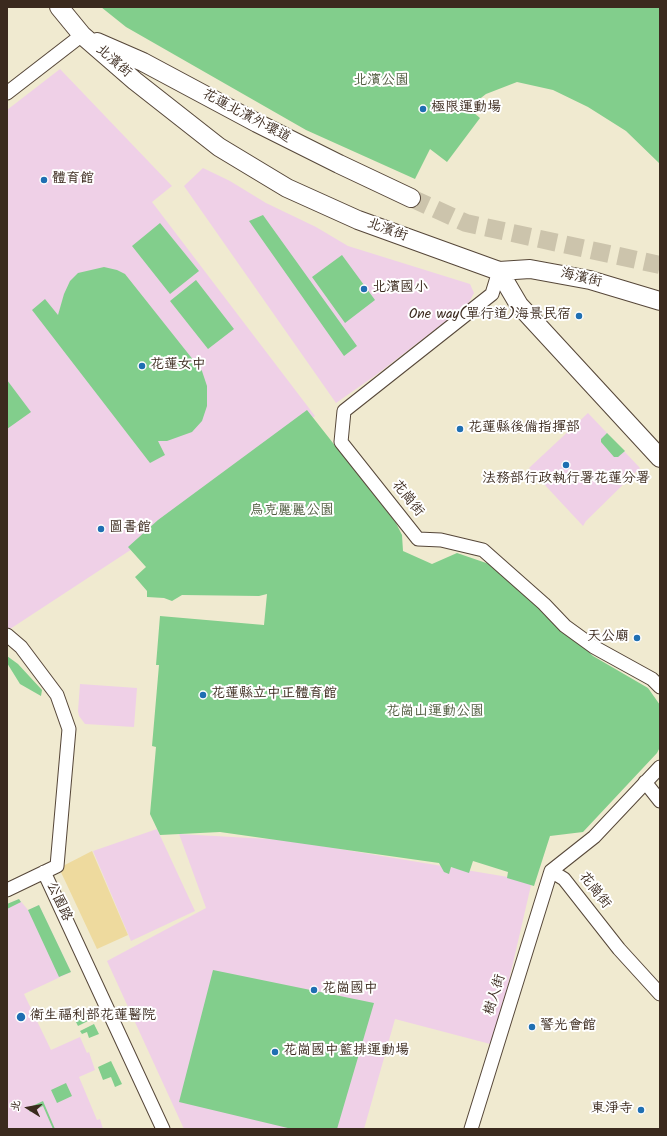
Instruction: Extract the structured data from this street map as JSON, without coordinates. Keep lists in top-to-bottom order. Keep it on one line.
{"streets":{"main road":["北濱街","花蓮北濱外環道","海濱街"],"street":["花崗街","公園路","樹人街"]},"crossings":[["北濱街","花蓮北濱外環道"],["北濱街","海濱街"],["北濱街","花崗街"],["海濱街","花崗街"],["花崗街","樹人街"]],"parks":["北濱公園","烏克麗麗公園","花崗山運動公園"],"places":["極限運動場","體育館","北濱國小","One way(單行道)海景民宿","花蓮女中","花蓮縣後備指揮部","法務部行政執行署花蓮分署","圖書館","天公廟","花蓮縣立中正體育館","花崗國中","衛生福利部花蓮醫院","警光會館","花崗國中籃排運動場","東淨寺"],"north":"left"}
